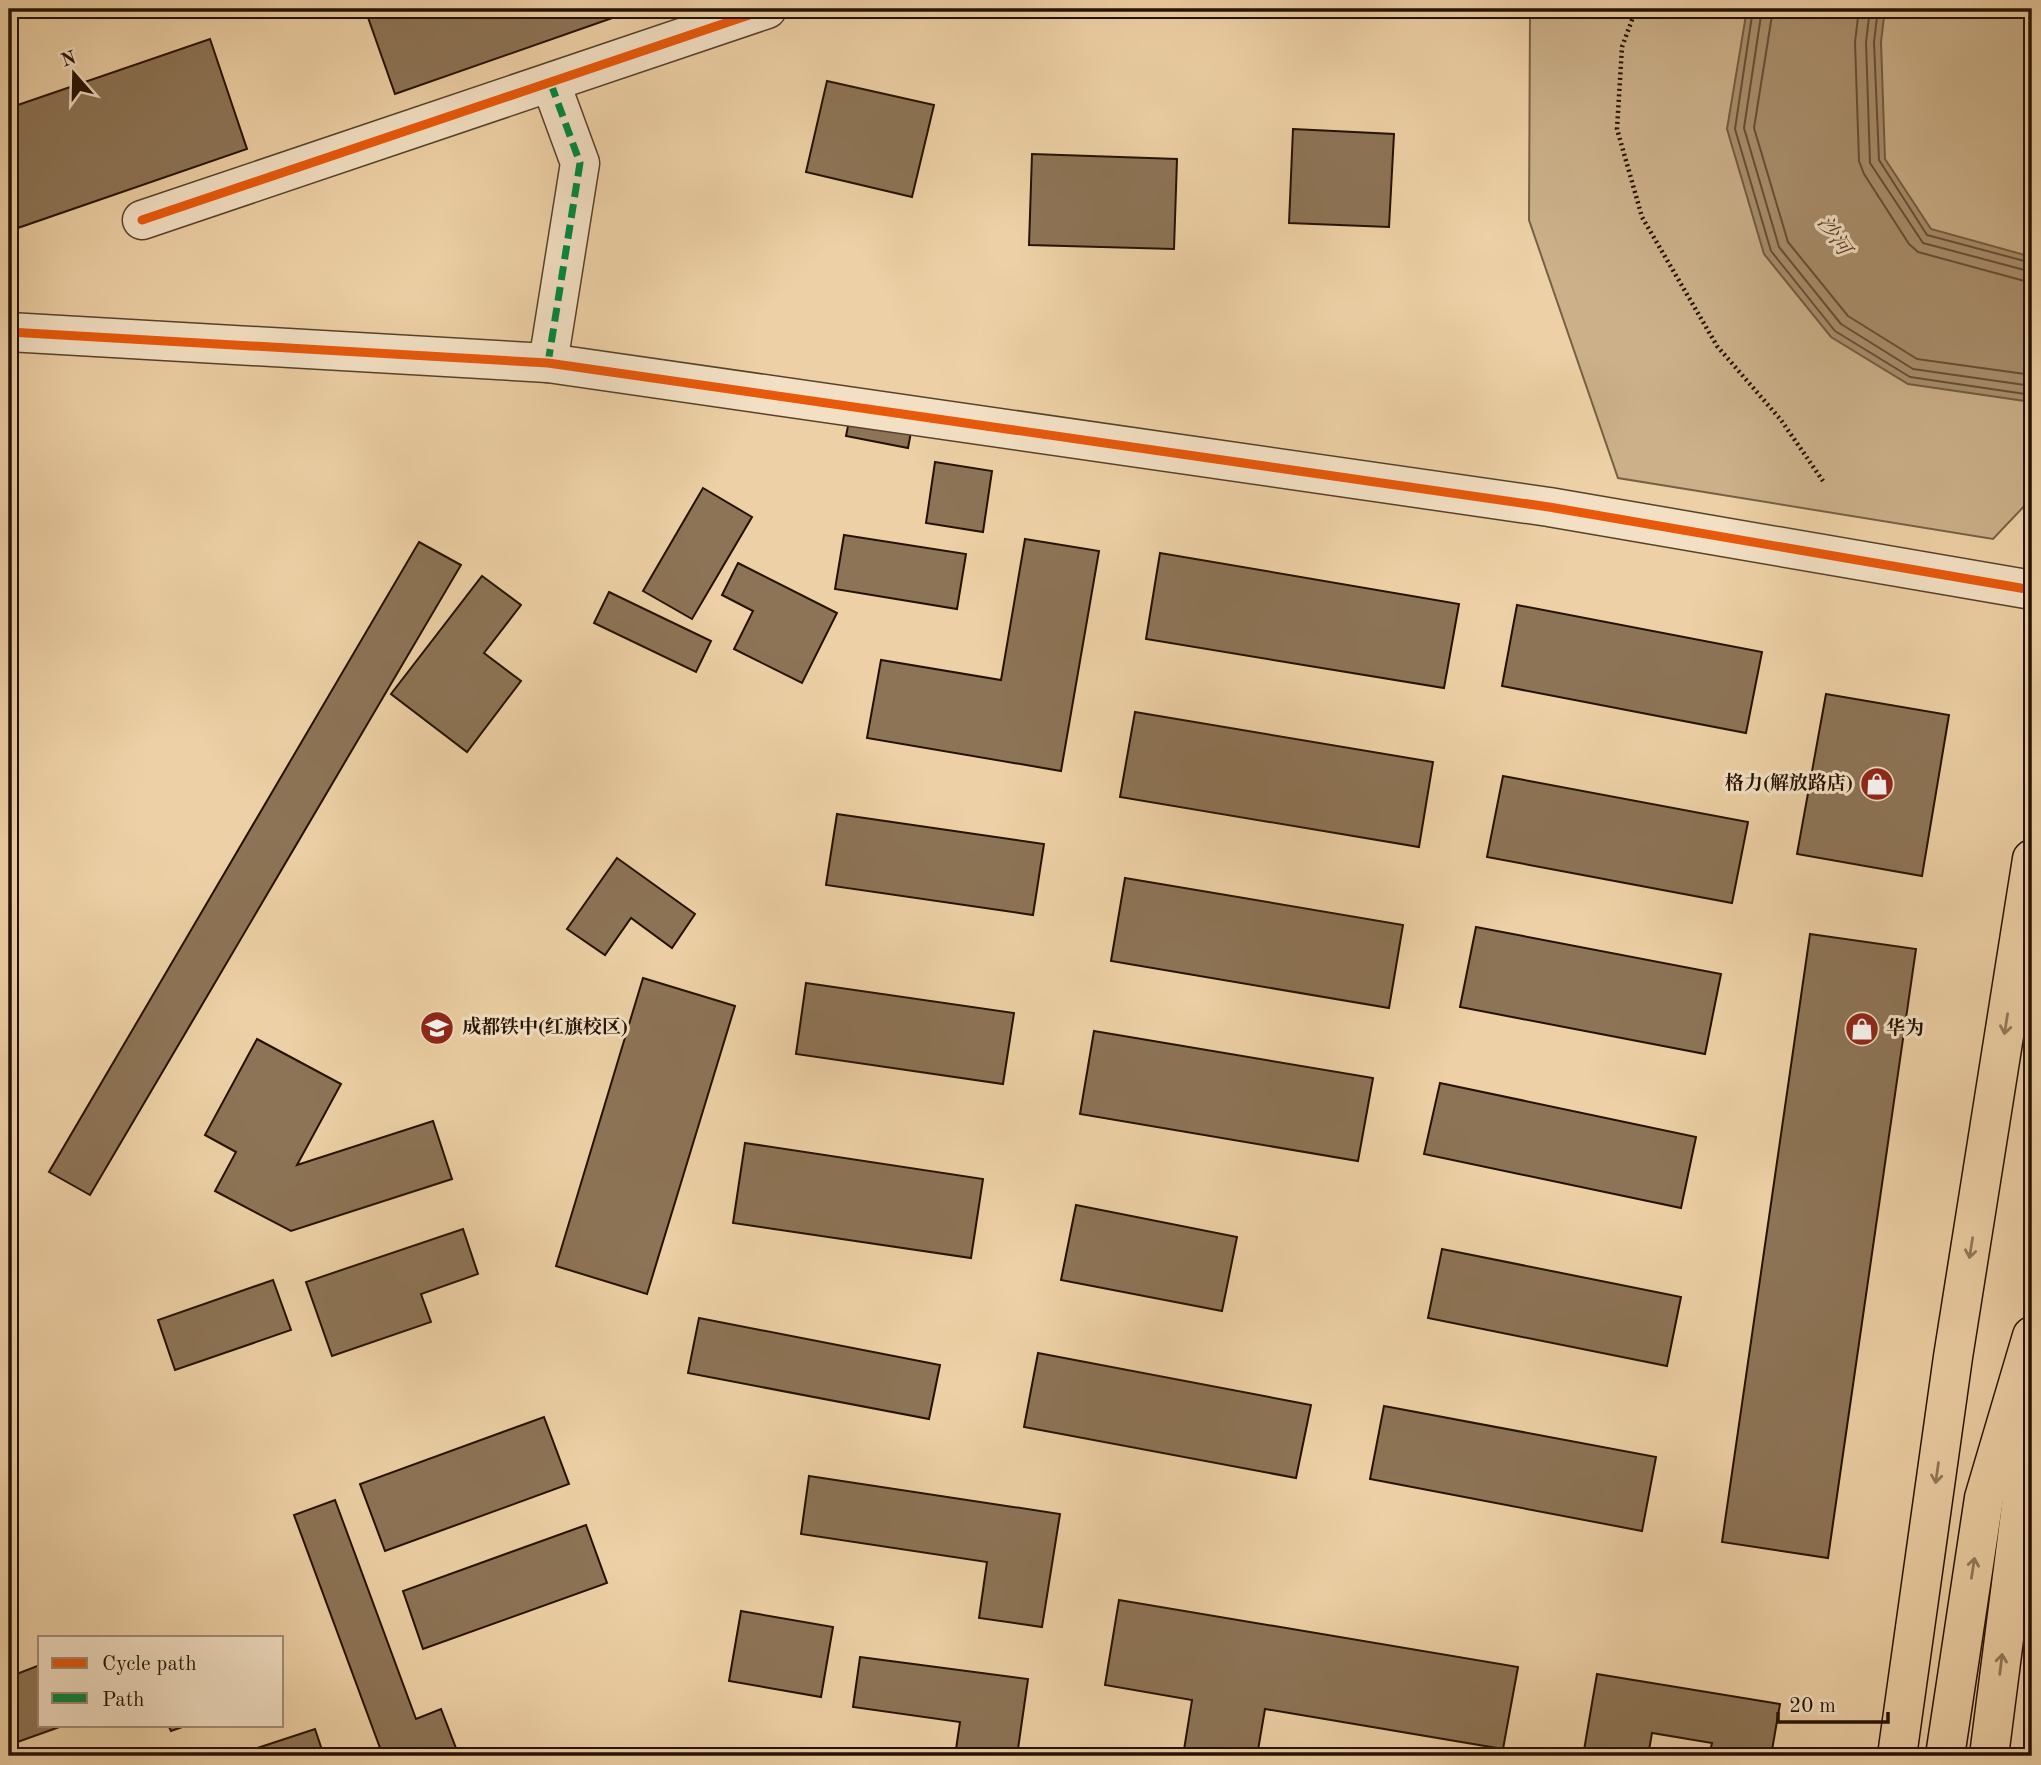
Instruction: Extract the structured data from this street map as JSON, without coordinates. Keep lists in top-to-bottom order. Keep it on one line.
{"water":["沙河"],"places":{"shop":["格力(解放路店)","华为"],"school or university":["成都铁中(红旗校区)"]},"legend":["Cycle path","Path"],"scale_bar":"20 m","north":"top"}
